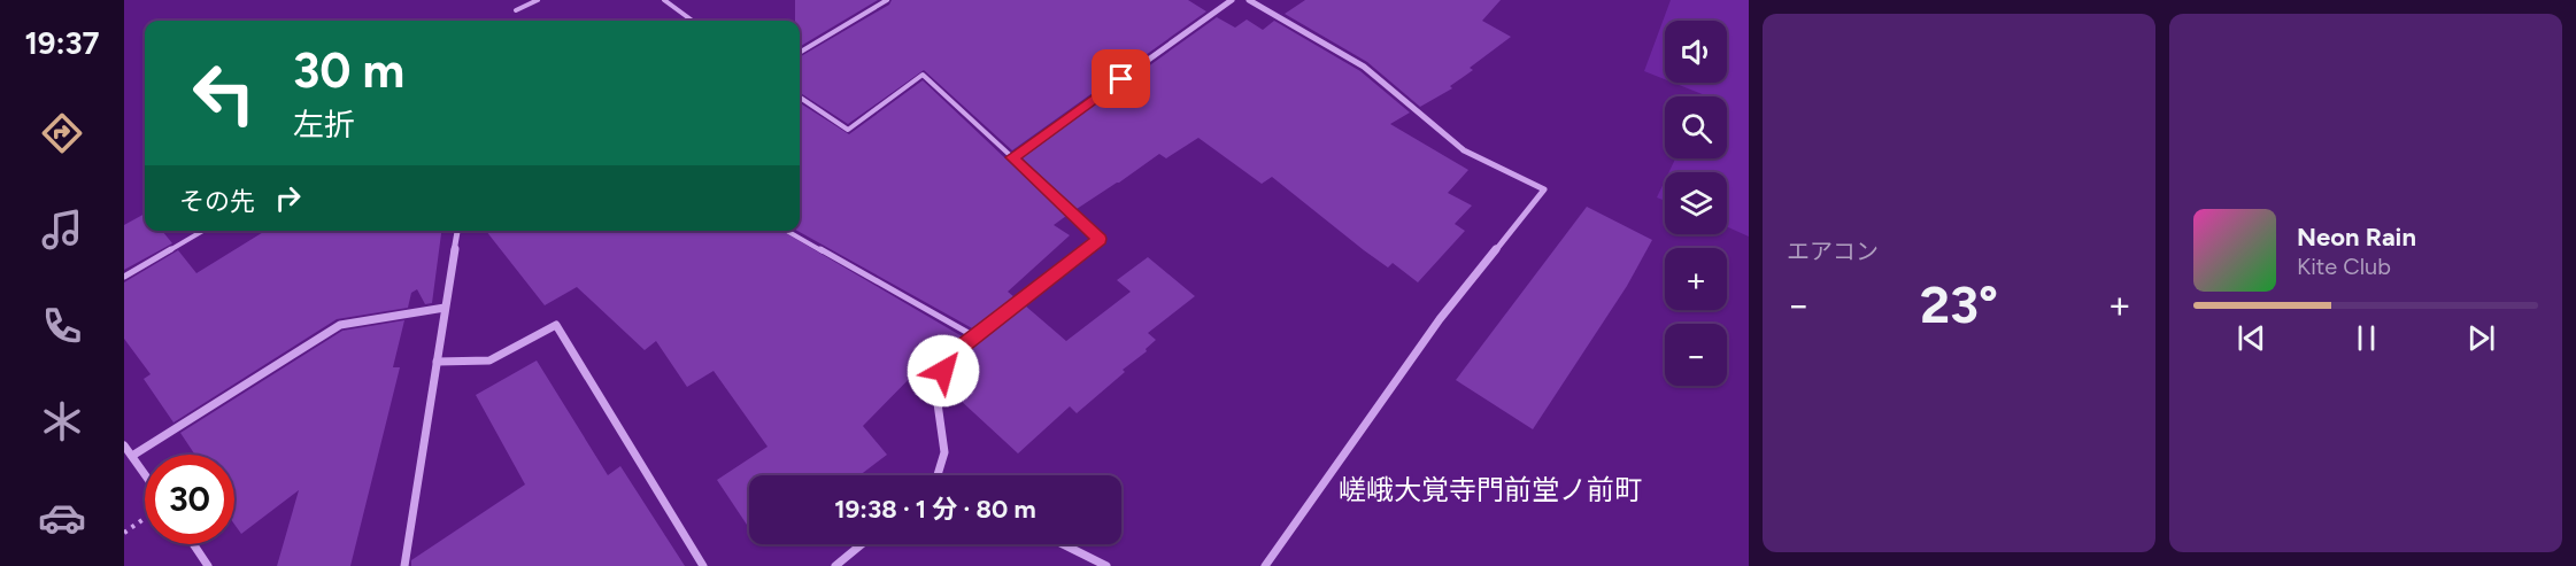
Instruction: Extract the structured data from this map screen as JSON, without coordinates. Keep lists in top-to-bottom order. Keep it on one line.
{"districts":["嵯峨大覚寺門前堂ノ前町"],"page":{"tabs":"19:37","tile":"エアコン","map_buttons":["+","−"],"turn":["30 m","左折"],"then":"その先","song":["Neon Rain","Kite Club"],"heat":["−","23°","+"],"limit":"30","trip":"19:38 · 1 分 · 80 m"}}
